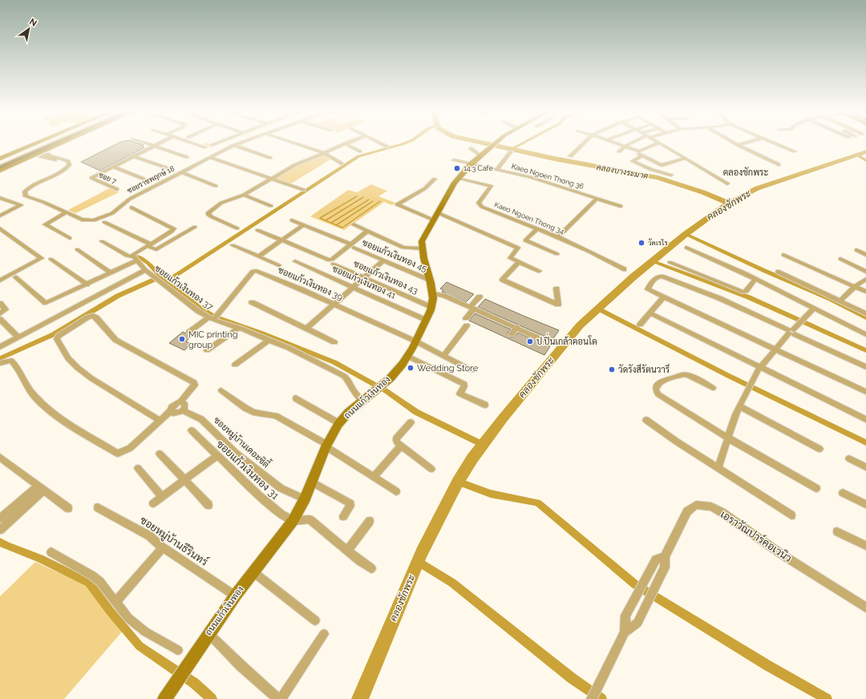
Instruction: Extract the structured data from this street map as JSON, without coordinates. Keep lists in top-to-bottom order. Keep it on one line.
{"streets":{"street":["Kaeo Ngoen Thong 36","ซอย 7","ซอยราชพฤกษ์ 18","Kaeo Ngoen Thong 34","ซอยแก้วเงินทอง 45","ซอยแก้วเงินทอง 43","ซอยแก้วเงินทอง 41","ซอยแก้วเงินทอง 39","ซอยแก้วเงินทอง 37","ถนนแก้วเงินทอง","ซอยหมู่บ้านเดอะซิตี้","ซอยแก้วเงินทอง 31","เอราวัณปาร์คอเวนิว","ซอยหมู่บ้านธีรินทร์"]},"crossings":[["Kaeo Ngoen Thong 36","ถนนแก้วเงินทอง"],["Kaeo Ngoen Thong 34","ถนนแก้วเงินทอง"],["ซอยแก้วเงินทอง 45","ถนนแก้วเงินทอง"],["ซอยแก้วเงินทอง 43","ถนนแก้วเงินทอง"],["ซอยแก้วเงินทอง 41","ถนนแก้วเงินทอง"],["ซอยแก้วเงินทอง 39","ซอยแก้วเงินทอง 37"],["ซอยแก้วเงินทอง 39","ถนนแก้วเงินทอง"],["ซอยแก้วเงินทอง 37","ถนนแก้วเงินทอง"],["ถนนแก้วเงินทอง","ซอยหมู่บ้านเดอะซิตี้"],["ถนนแก้วเงินทอง","ซอยแก้วเงินทอง 31"],["ถนนแก้วเงินทอง","ซอยหมู่บ้านธีรินทร์"]],"districts":["คลองชักพระ"],"water":["คลองบางระมาด","คลองชักพระ"],"places":["14.3 Cafe","วัดเรไร","MIC printing group","ป.ปิ่นเกล้าคอนโด","Wedding Store","วัดรังสีรัตนวารี"],"north":"top right"}
